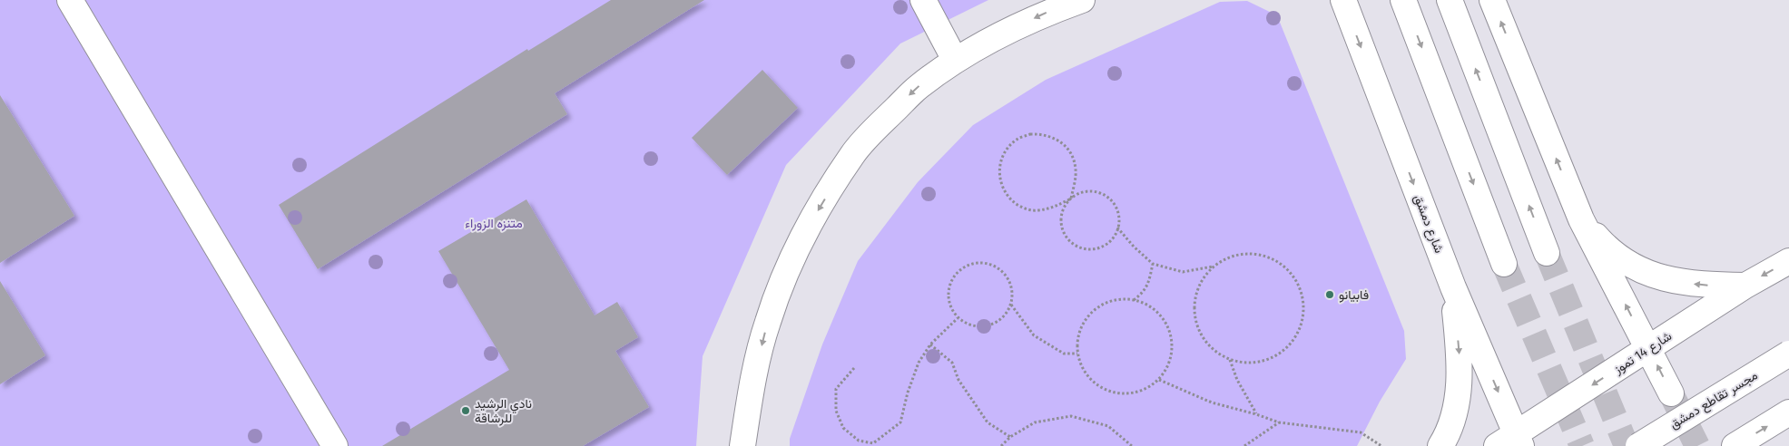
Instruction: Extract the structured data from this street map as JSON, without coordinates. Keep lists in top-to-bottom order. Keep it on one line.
{"streets":{"main road":["شارع دمشق","شارع 14 تموز","مجسر تقاطع دمشق"]},"crossings":[["شارع دمشق","شارع 14 تموز"]],"one_way":["شارع 14 تموز"],"parks":["متنزه الزوراء"],"places":["فابيانو","نادي الرشيد للرشاقة"]}
